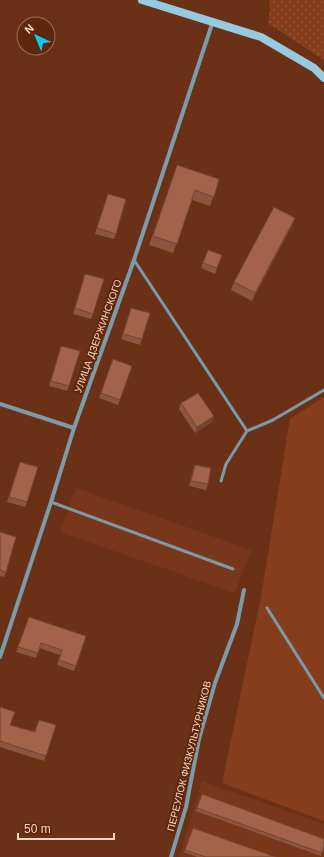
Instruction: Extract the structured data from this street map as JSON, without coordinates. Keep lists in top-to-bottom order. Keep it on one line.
{"streets":{"street":["УЛИЦА ДЗЕРЖИНСКОГО","ПЕРЕУЛОК ФИЗКУЛЬТУРНИКОВ"]},"scale_bar":"50 m","north":"top left"}
